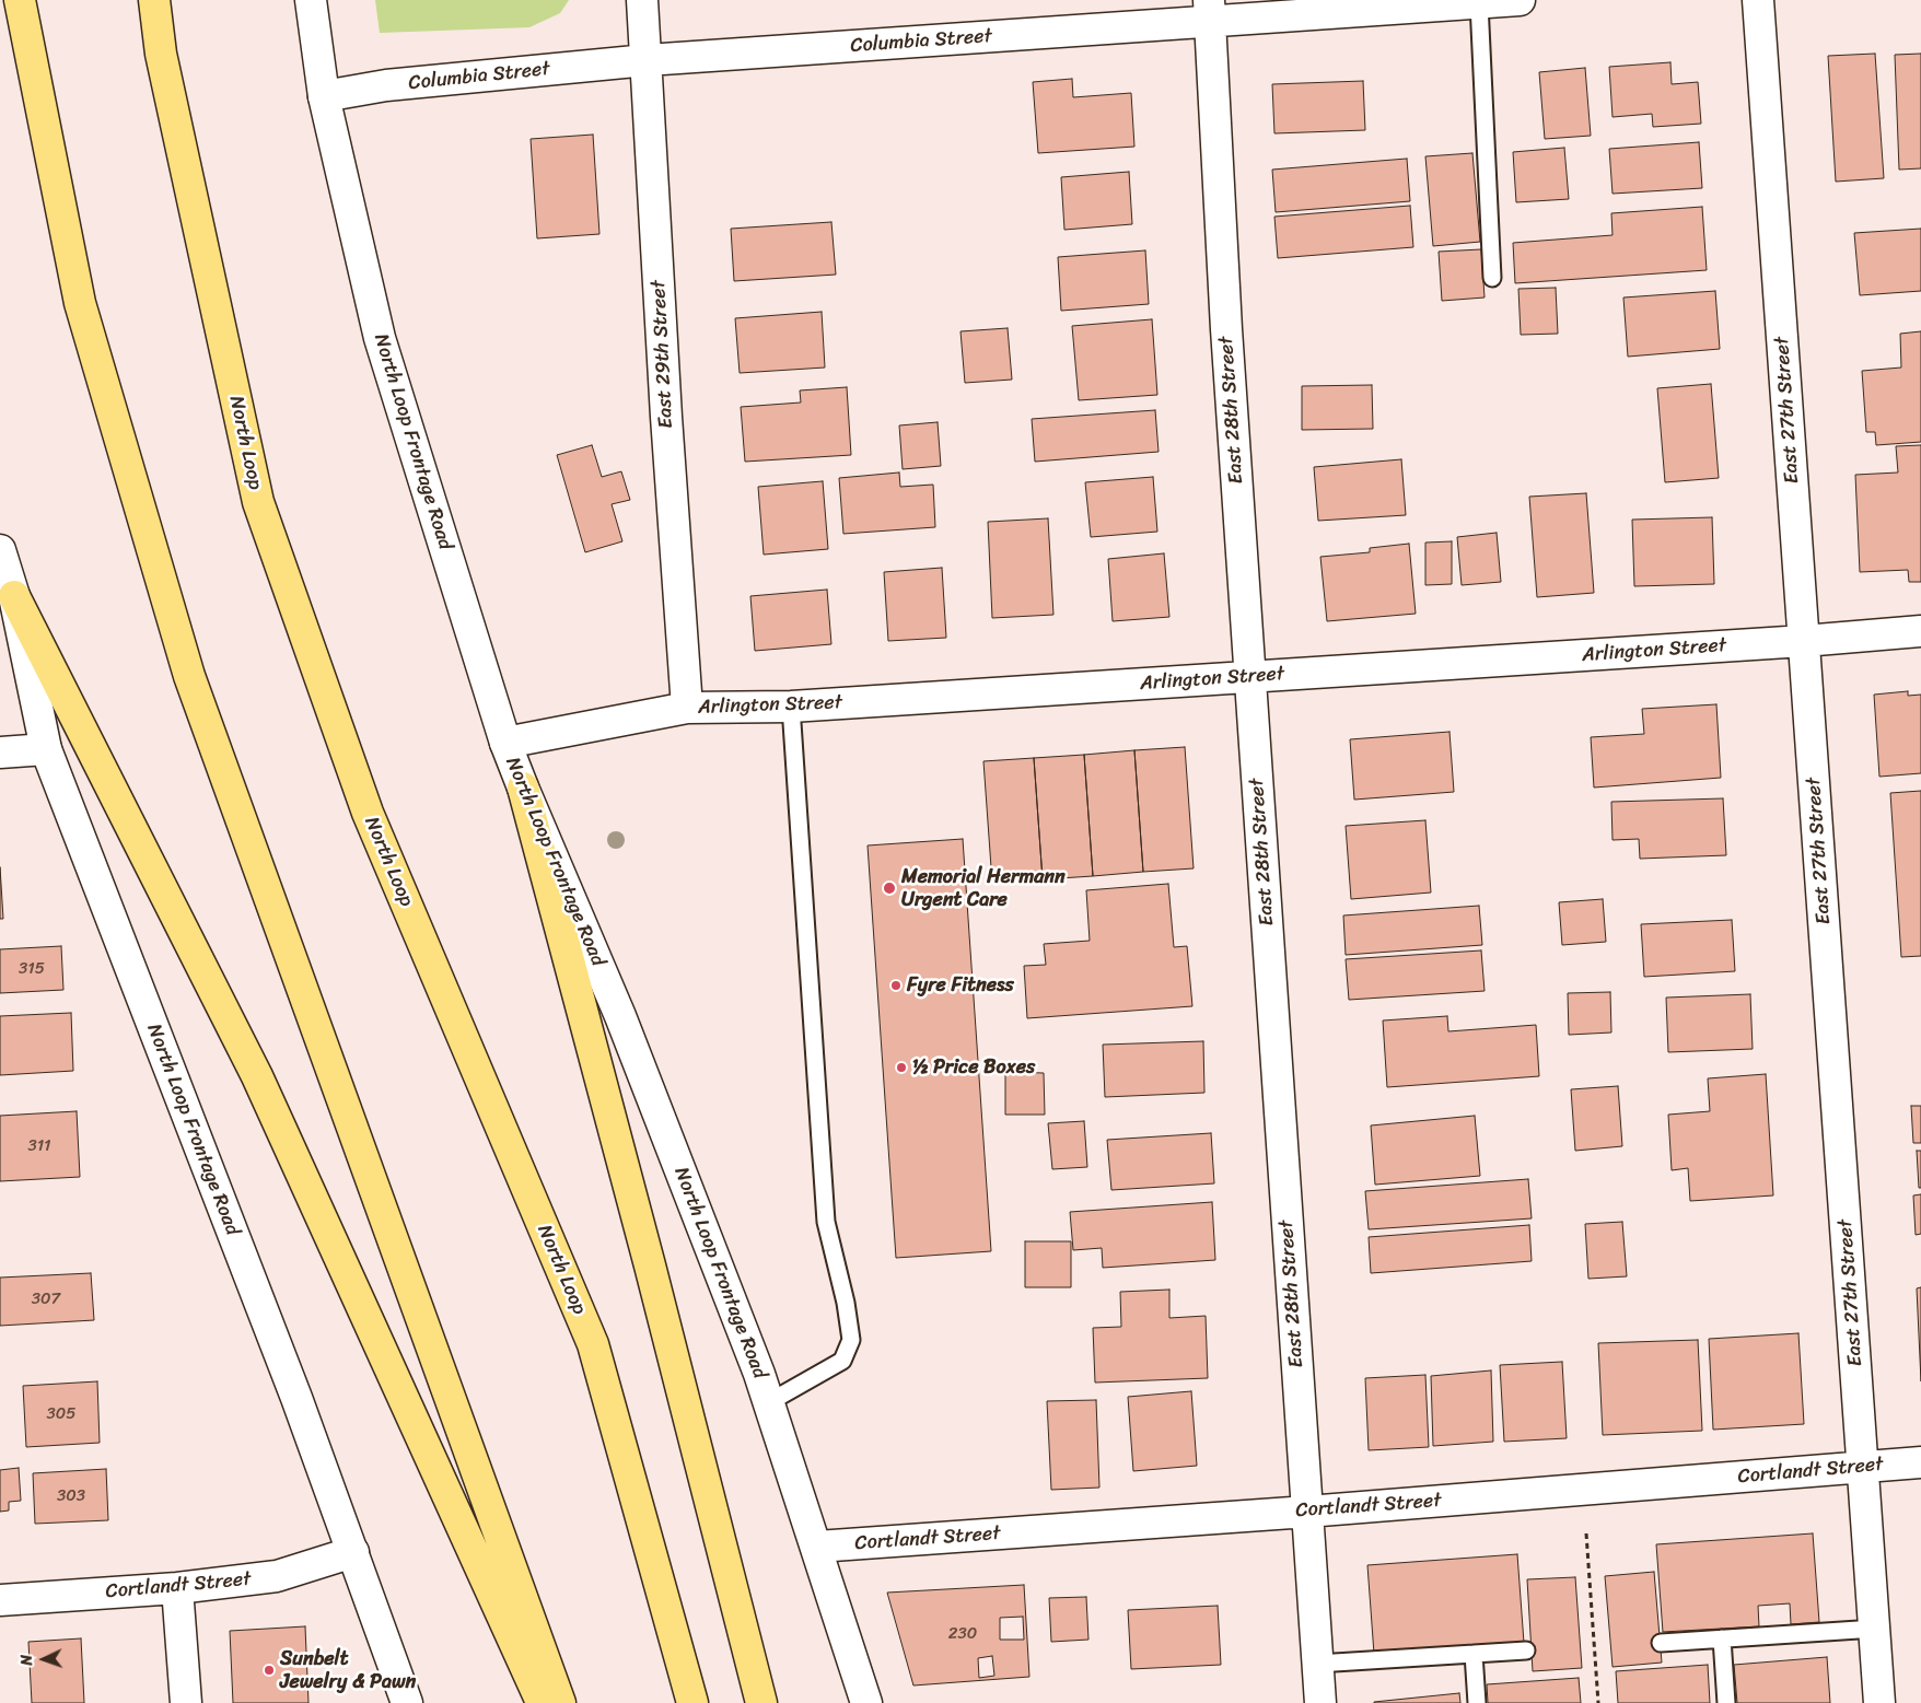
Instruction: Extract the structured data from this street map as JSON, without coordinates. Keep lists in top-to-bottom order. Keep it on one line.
{"streets":{"highway":["North Loop"],"street":["Columbia Street","East 29th Street","East 28th Street","East 27th Street","North Loop Frontage Road","Arlington Street","Cortlandt Street"]},"crossings":[["Columbia Street","East 29th Street"],["Columbia Street","East 28th Street"],["Columbia Street","North Loop Frontage Road"],["East 29th Street","Arlington Street"],["East 28th Street","Arlington Street"],["East 28th Street","Cortlandt Street"],["East 27th Street","Arlington Street"],["East 27th Street","Cortlandt Street"],["North Loop Frontage Road","Arlington Street"],["North Loop Frontage Road","Cortlandt Street"]],"places":["Memorial Hermann Urgent Care","Fyre Fitness","½ Price Boxes","Sunbelt Jewelry & Pawn"],"house_numbers":["315","311","307","305","303","230"],"north":"left"}
